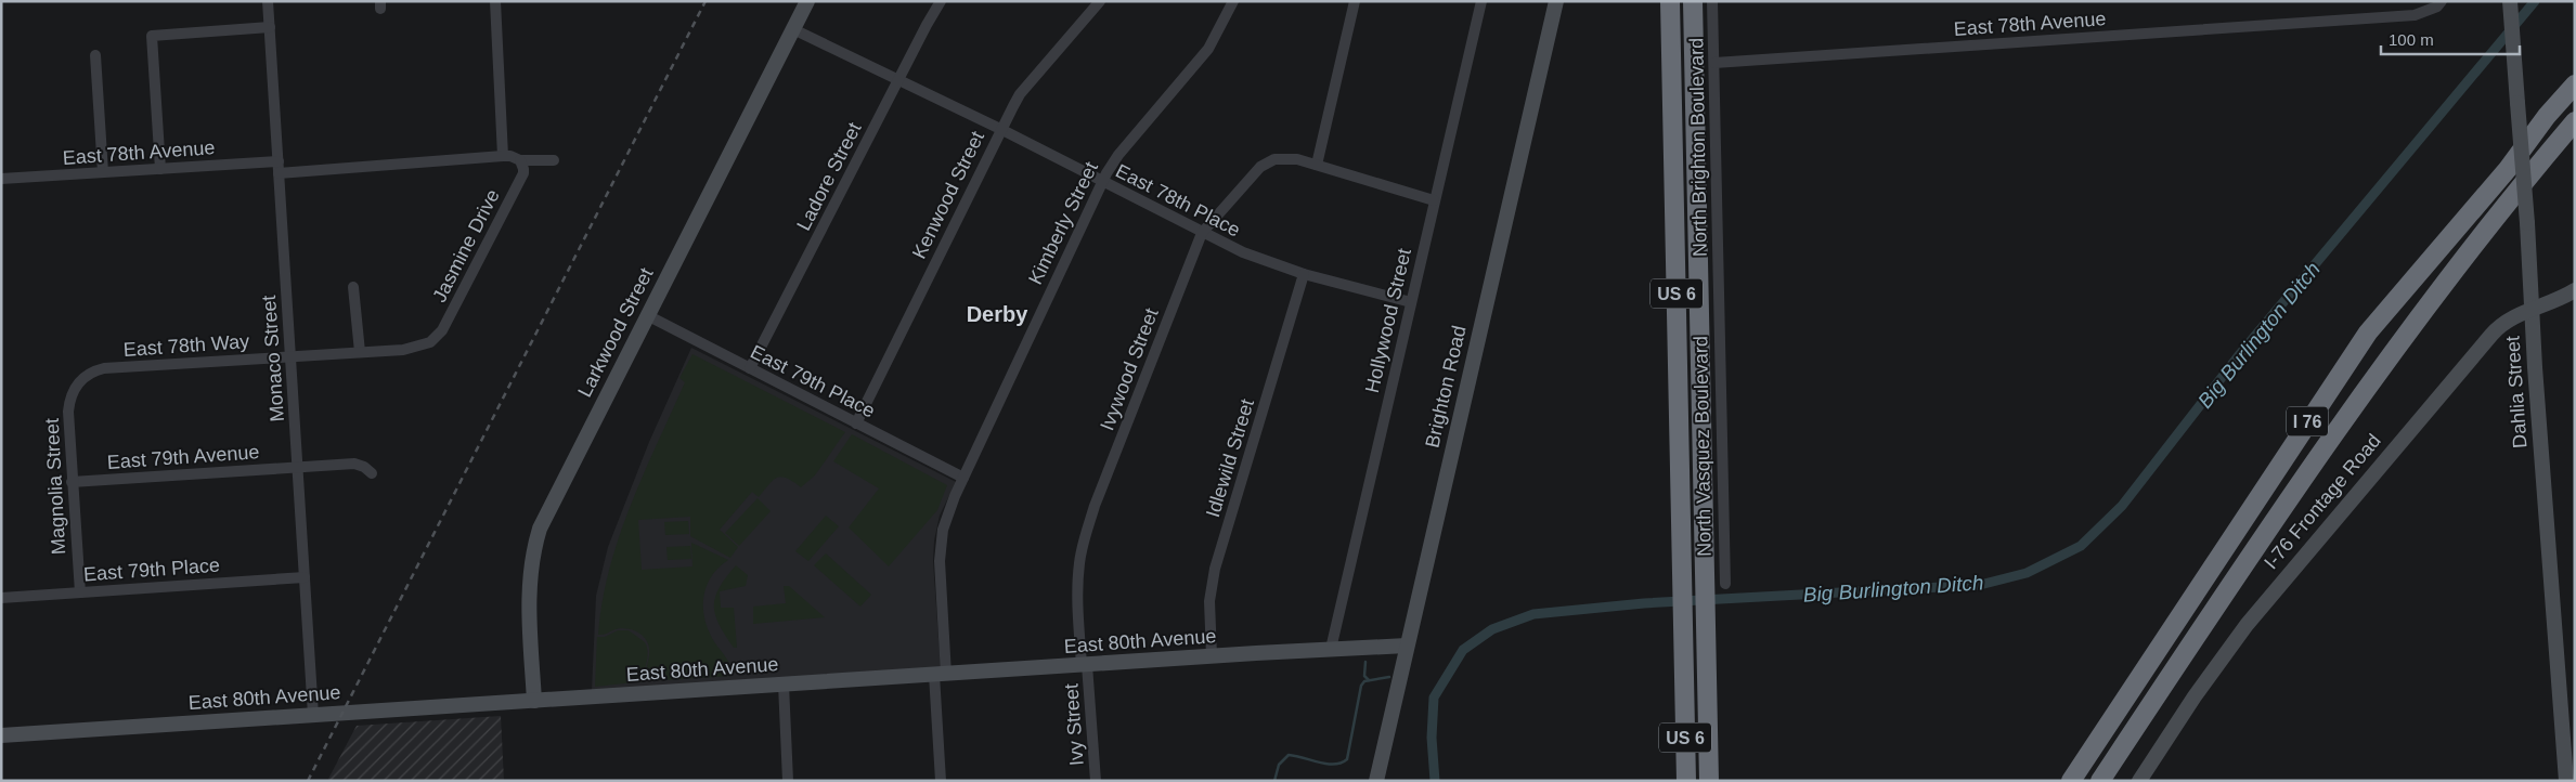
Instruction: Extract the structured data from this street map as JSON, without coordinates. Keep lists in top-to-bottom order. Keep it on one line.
{"streets":{"highway":["US 6","I 76","North Vasquez Boulevard"],"street":["East 78th Avenue","North Brighton Boulevard","Ladore Street","Kenwood Street","East 78th Place","Kimberly Street","Jasmine Drive","Hollywood Street","Larkwood Street","East 78th Way","Monaco Street","Ivywood Street","East 79th Place","Brighton Road","Dahlia Street","East 79th Avenue","Idlewild Street","Magnolia Street","I-76 Frontage Road","East 80th Avenue","Ivy Street"]},"crossings":[["East 78th Avenue","North Brighton Boulevard"],["East 78th Avenue","Monaco Street"],["Ladore Street","East 78th Place"],["Ladore Street","East 79th Place"],["Kenwood Street","East 78th Place"],["Kenwood Street","East 79th Place"],["East 78th Place","Kimberly Street"],["East 78th Place","Hollywood Street"],["East 78th Place","Larkwood Street"],["East 78th Place","Ivywood Street"],["East 78th Place","Idlewild Street"],["Kimberly Street","East 79th Place"],["Kimberly Street","East 80th Avenue"],["Jasmine Drive","East 78th Way"],["US 6","North Vasquez Boulevard"],["Hollywood Street","Ivywood Street"],["Hollywood Street","East 80th Avenue"],["Larkwood Street","East 79th Place"],["Larkwood Street","East 80th Avenue"],["East 78th Way","Monaco Street"],["East 78th Way","Magnolia Street"],["Monaco Street","East 79th Place"],["Monaco Street","East 79th Avenue"],["Monaco Street","East 80th Avenue"],["Ivywood Street","East 80th Avenue"],["Ivywood Street","Ivy Street"],["East 79th Place","Magnolia Street"],["Brighton Road","East 80th Avenue"],["Dahlia Street","I-76 Frontage Road"],["East 79th Avenue","Magnolia Street"],["Idlewild Street","East 80th Avenue"],["East 80th Avenue","Ivy Street"]],"districts":["Derby"],"water":["Big Burlington Ditch"],"scale_bar":"100 m"}
